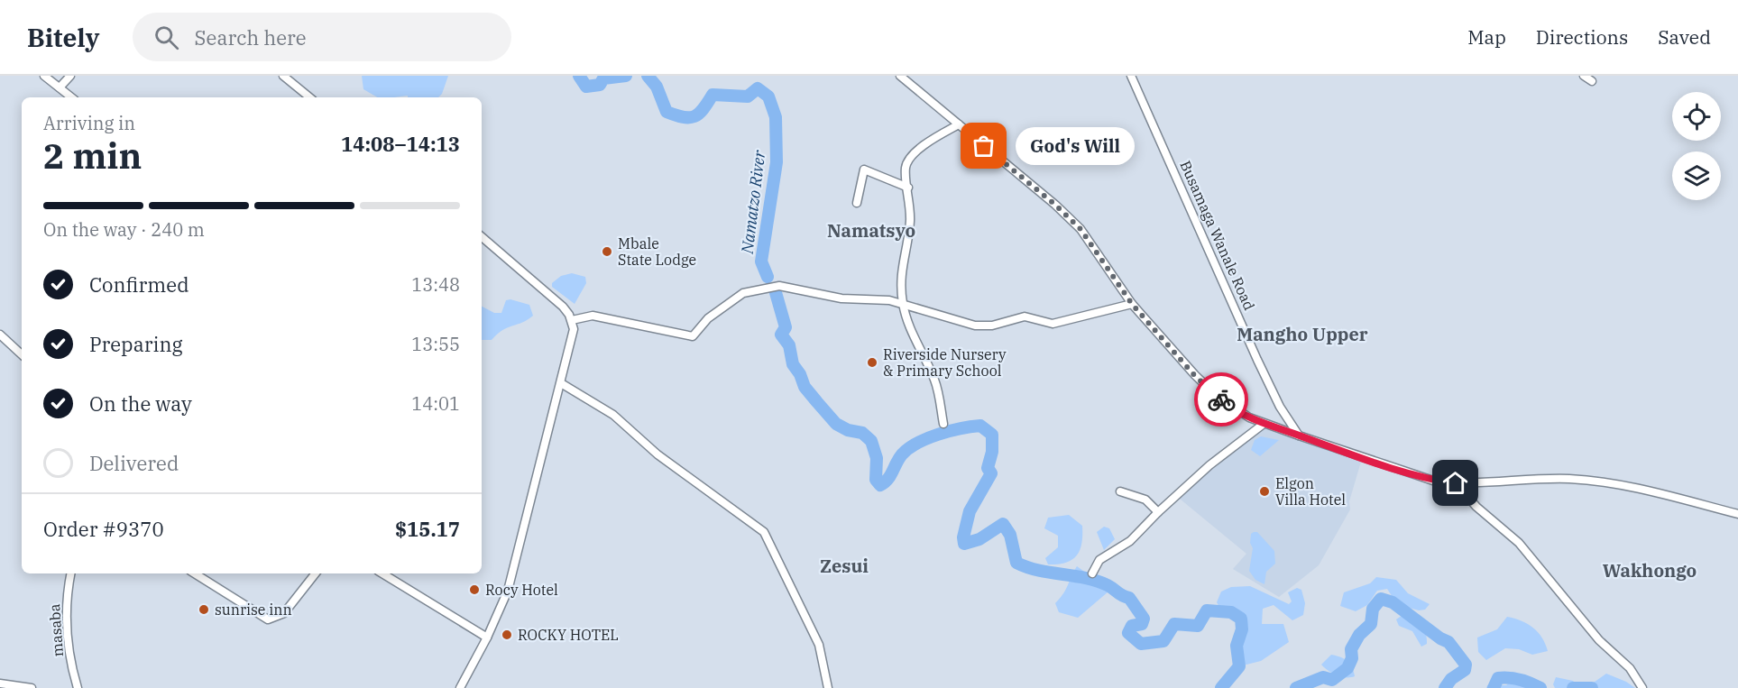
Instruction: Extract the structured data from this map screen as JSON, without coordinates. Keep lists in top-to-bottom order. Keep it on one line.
{"streets":{"street":["Busamaga Wanale Road","masaba"]},"districts":["Namatsyo","Mangho Upper","Zesui","Wakhongo"],"water":["Namatzo River"],"places":["God's Will","Mbale State Lodge","Riverside Nursery & Primary School","Elgon Villa Hotel","Rocy Hotel","sunrise inn","ROCKY HOTEL"],"page":{"header":"Bitely","search":"Search here","nav":["Map","Directions","Saved"],"heading":["2 min","Arriving in","14:08–14:13"],"panel":["Order #9370","$15.17"],"bubble":"God's Will","bar":"On the way · 240 m","list":[["Confirmed","13:48"],["Preparing","13:55"],["On the way","14:01"],"Delivered"]}}
